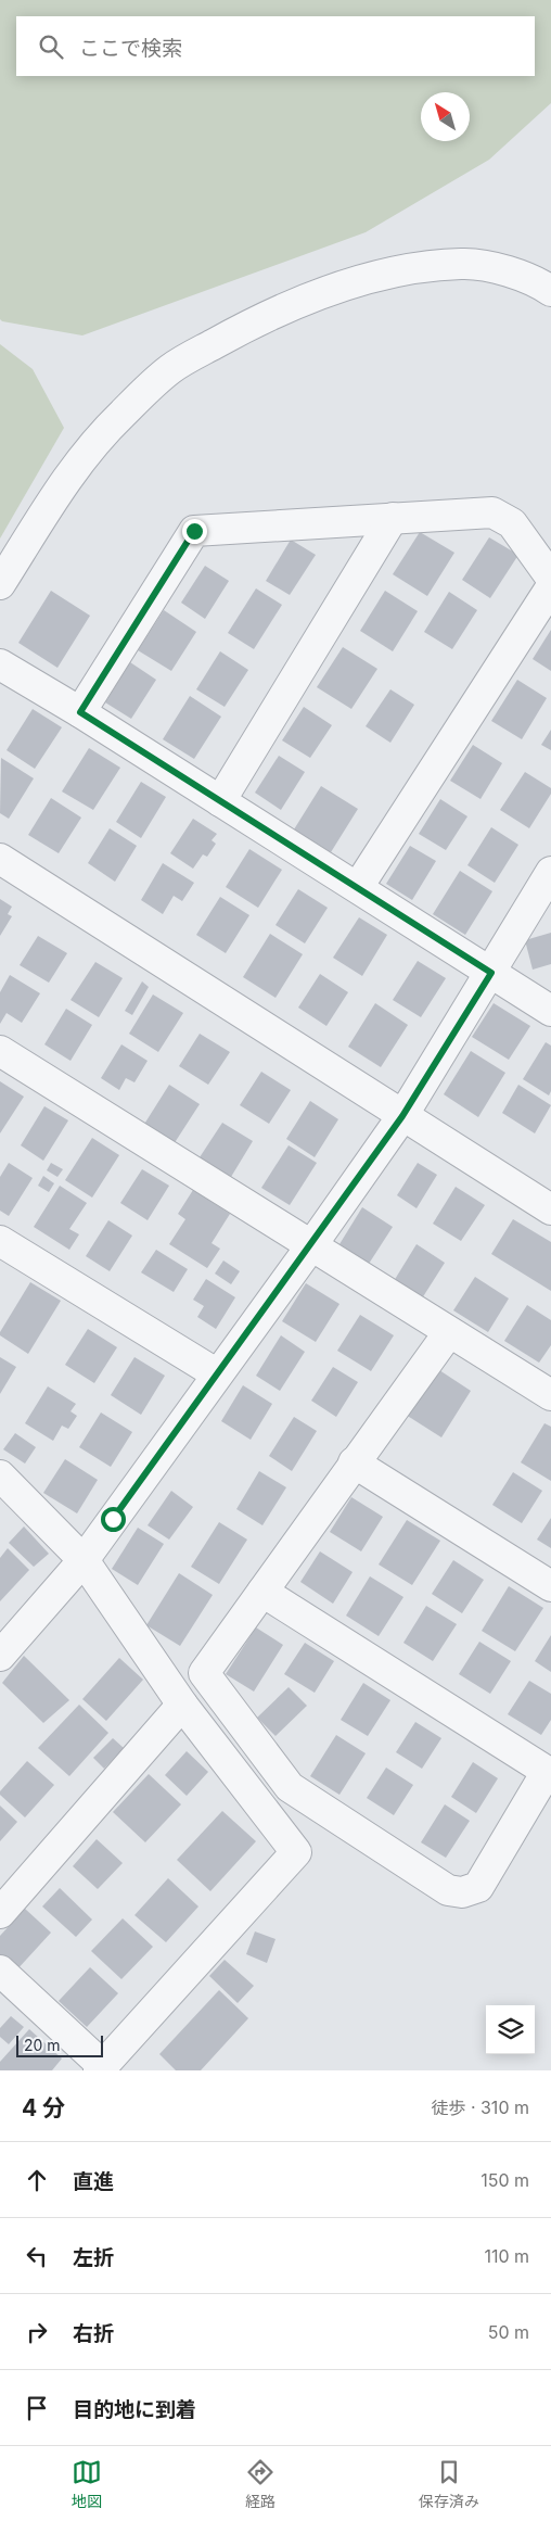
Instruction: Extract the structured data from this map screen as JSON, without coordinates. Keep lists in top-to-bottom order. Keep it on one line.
{"scale_bar":"20 m","north":"top left","page":{"search":"ここで検索","scale":"20 m","heading":["4 分","徒歩 · 310 m"],"list":[["直進","150 m"],["左折","110 m"],["右折","50 m"],"目的地に到着"],"nav":["地図","経路","保存済み"]}}
